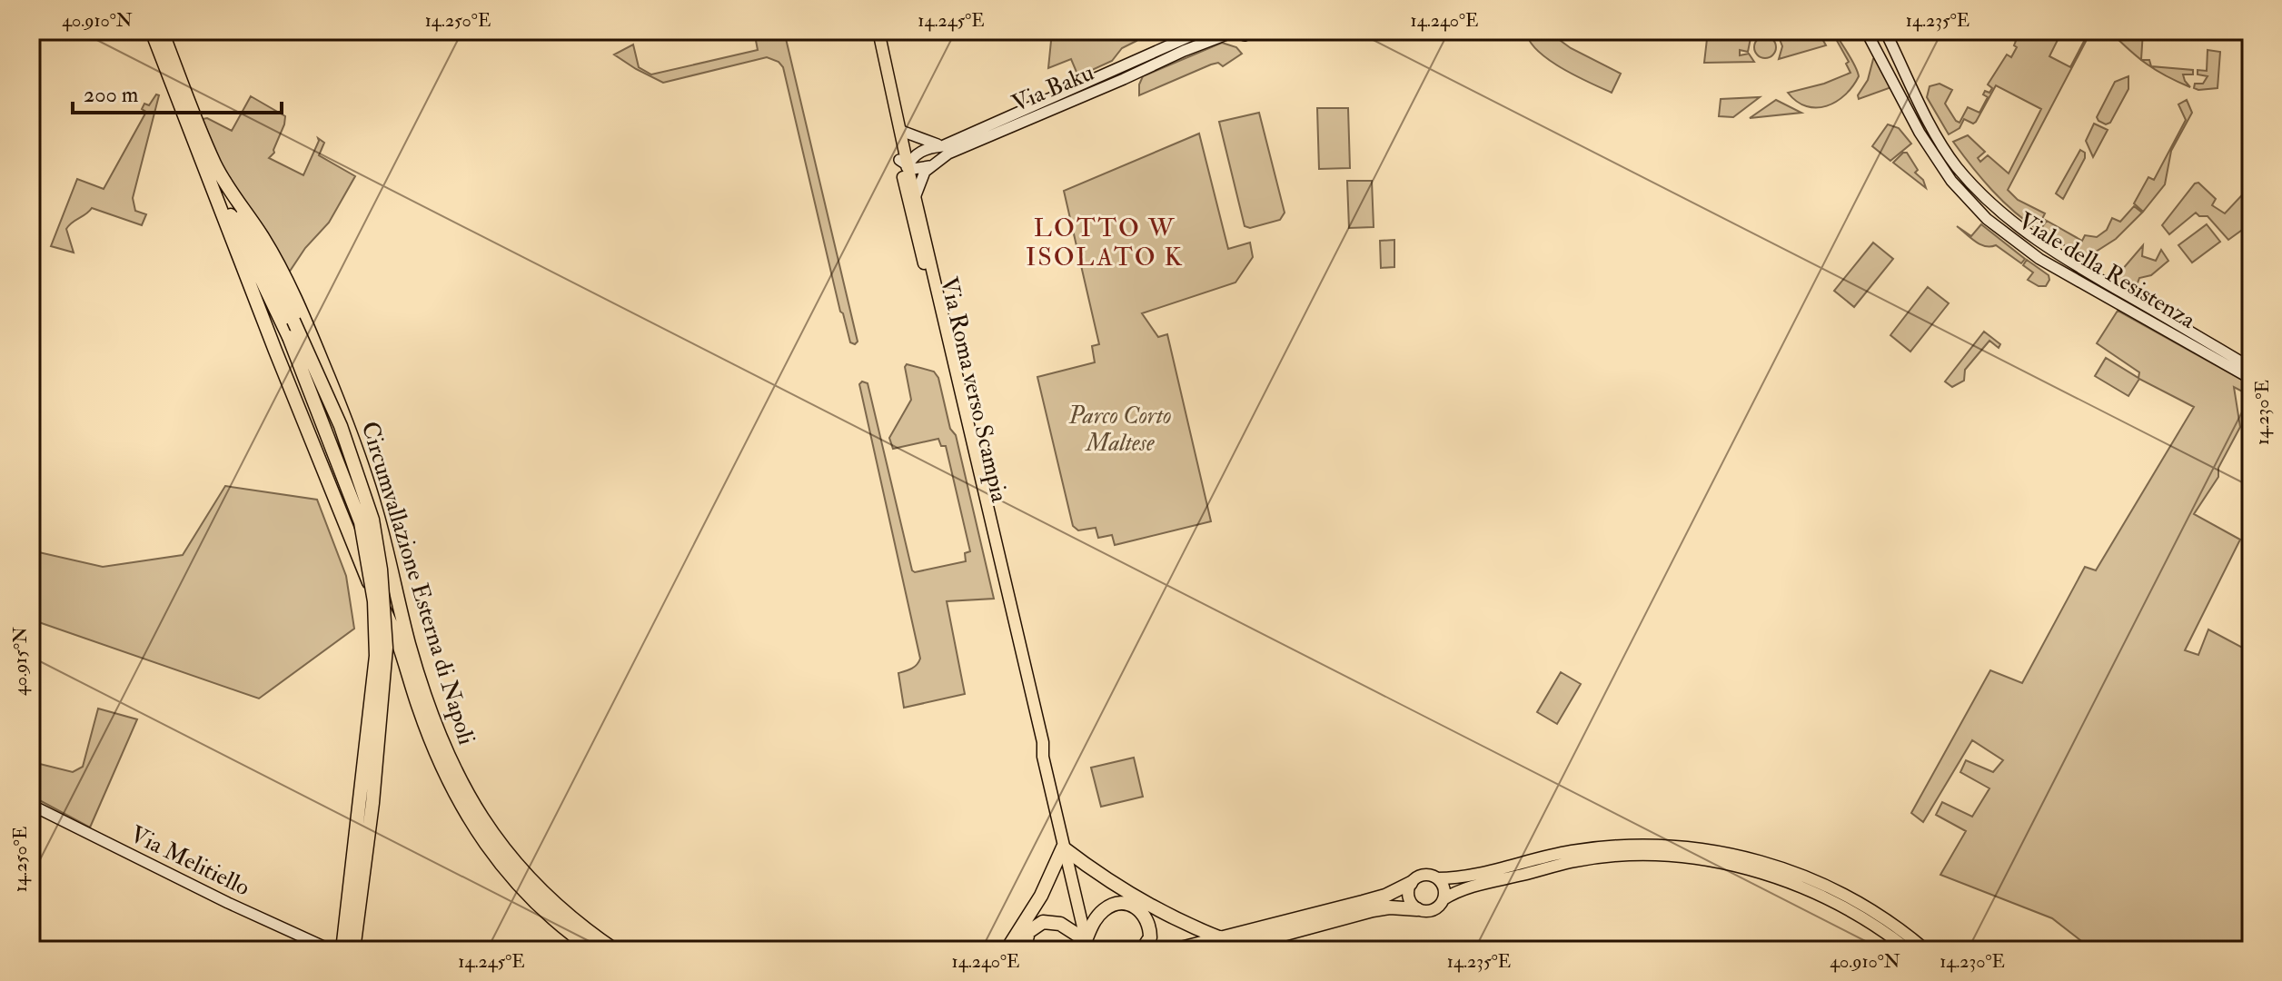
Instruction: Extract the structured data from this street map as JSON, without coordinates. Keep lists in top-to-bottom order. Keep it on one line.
{"streets":{"highway":["Circumvallazione Esterna di Napoli"],"main road":["Via Roma verso Scampia"],"street":["Via Baku","Viale della Resistenza","Via Melitiello"]},"crossings":[["Via Baku","Via Roma verso Scampia"]],"districts":["LOTTO W ISOLATO K"],"parks":["Parco Corto Maltese"],"scale_bar":"200 m","coordinates":["40.910°N","14.250°E","14.245°E","14.240°E","14.235°E","14.230°E","40.915°N"]}
